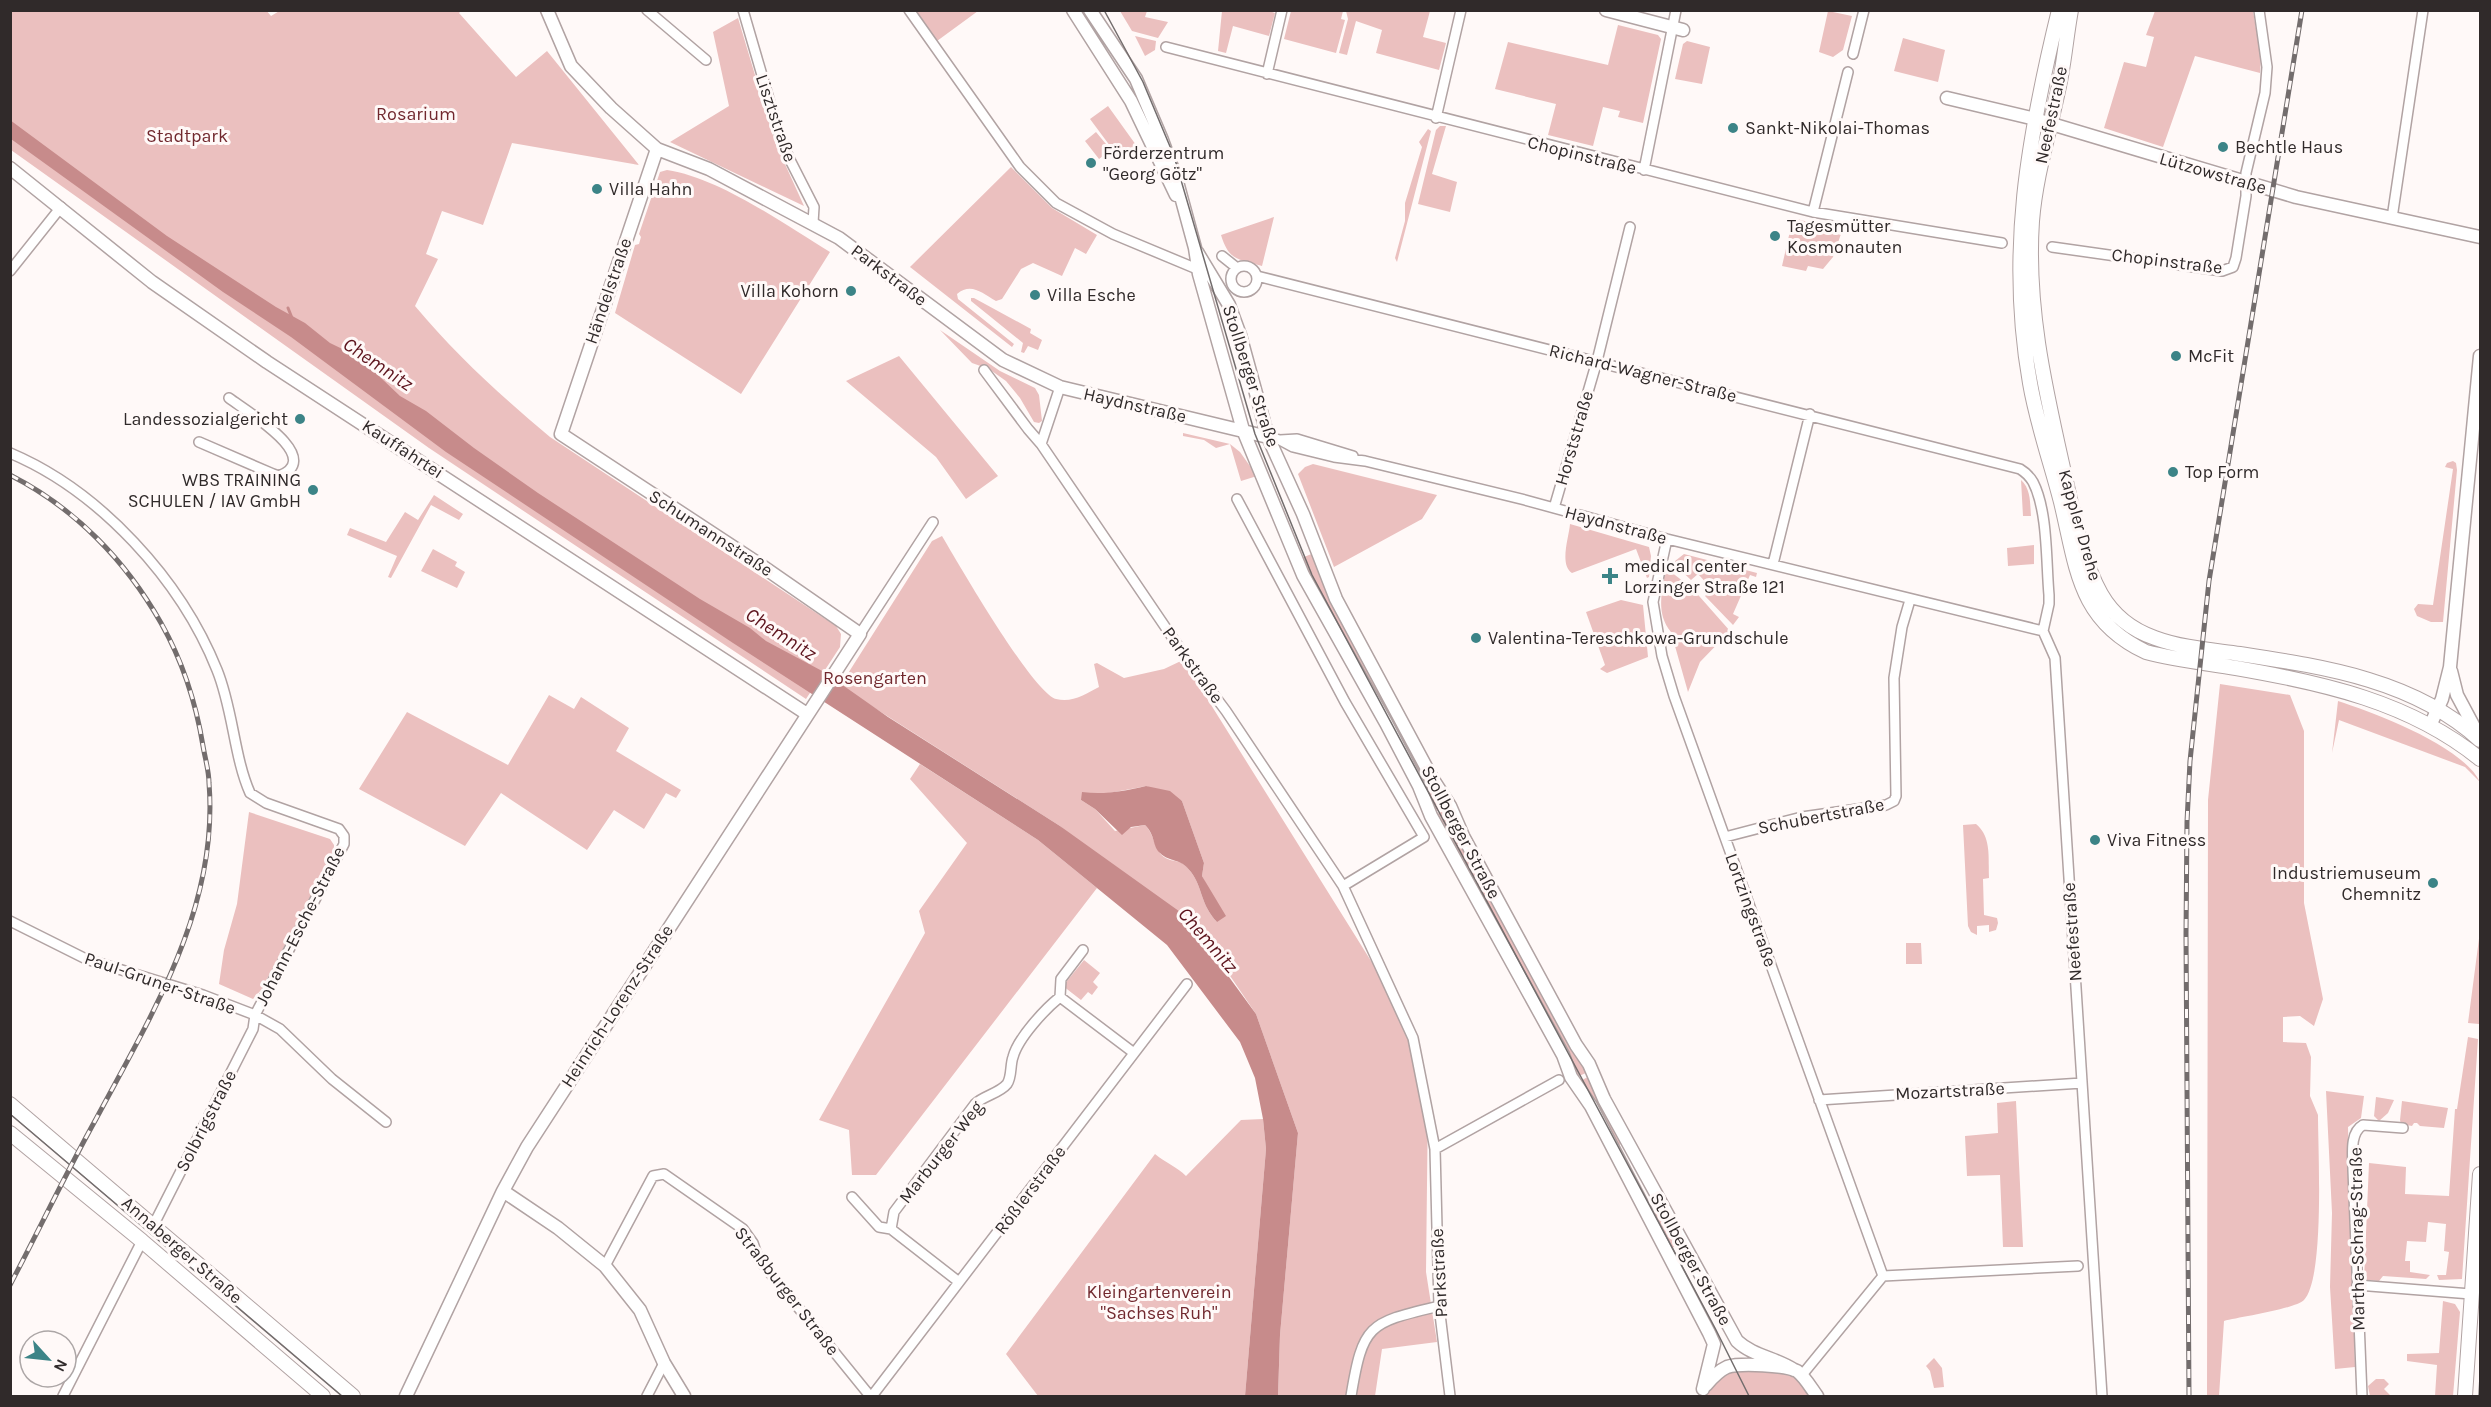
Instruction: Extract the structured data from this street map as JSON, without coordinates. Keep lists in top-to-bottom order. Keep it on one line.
{"streets":{"main road":["Neefestraße","Kappler Drehe","Annaberger Straße"],"street":["Lisztstraße","Chopinstraße","Lützowstraße","Parkstraße","Händelstraße","Richard-Wagner-Straße","Stollberger Straße","Haydnstraße","Horststraße","Kauffahrtei","Schumannstraße","Schubertstraße","Lortzingstraße","Johann-Esche-Straße","Paul-Gruner-Straße","Heinrich-Lorenz-Straße","Mozartstraße","Solbrigstraße","Marburger Weg","Rößlerstraße","Martha-Schrag-Straße","Straßburger Straße"]},"crossings":[["Neefestraße","Lützowstraße"],["Neefestraße","Richard-Wagner-Straße"],["Neefestraße","Haydnstraße"],["Neefestraße","Kappler Drehe"],["Neefestraße","Mozartstraße"],["Lisztstraße","Parkstraße"],["Chopinstraße","Lützowstraße"],["Parkstraße","Händelstraße"],["Parkstraße","Haydnstraße"],["Händelstraße","Schumannstraße"],["Richard-Wagner-Straße","Haydnstraße"],["Richard-Wagner-Straße","Horststraße"],["Stollberger Straße","Haydnstraße"],["Haydnstraße","Horststraße"],["Haydnstraße","Schubertstraße"],["Haydnstraße","Lortzingstraße"],["Kauffahrtei","Heinrich-Lorenz-Straße"],["Schumannstraße","Heinrich-Lorenz-Straße"],["Schubertstraße","Lortzingstraße"],["Lortzingstraße","Mozartstraße"],["Johann-Esche-Straße","Paul-Gruner-Straße"],["Johann-Esche-Straße","Solbrigstraße"],["Paul-Gruner-Straße","Solbrigstraße"],["Solbrigstraße","Annaberger Straße"],["Rößlerstraße","Straßburger Straße"]],"water":["Chemnitz"],"parks":["Rosarium","Stadtpark","Rosengarten","Kleingartenverein \"Sachses Ruh\""],"places":{"other":["Sankt-Nikolai-Thomas","Bechtle Haus","Förderzentrum \"Georg Götz\"","Villa Hahn","Tagesmütter Kosmonauten","Villa Kohorn","Villa Esche","McFit","Landessozialgericht","Top Form","WBS TRAINING SCHULEN / IAV GmbH","Valentina-Tereschkowa-Grundschule","Viva Fitness","Industriemuseum Chemnitz"],"health":["medical center Lorzinger Straße 121"]},"north":"bottom right"}
